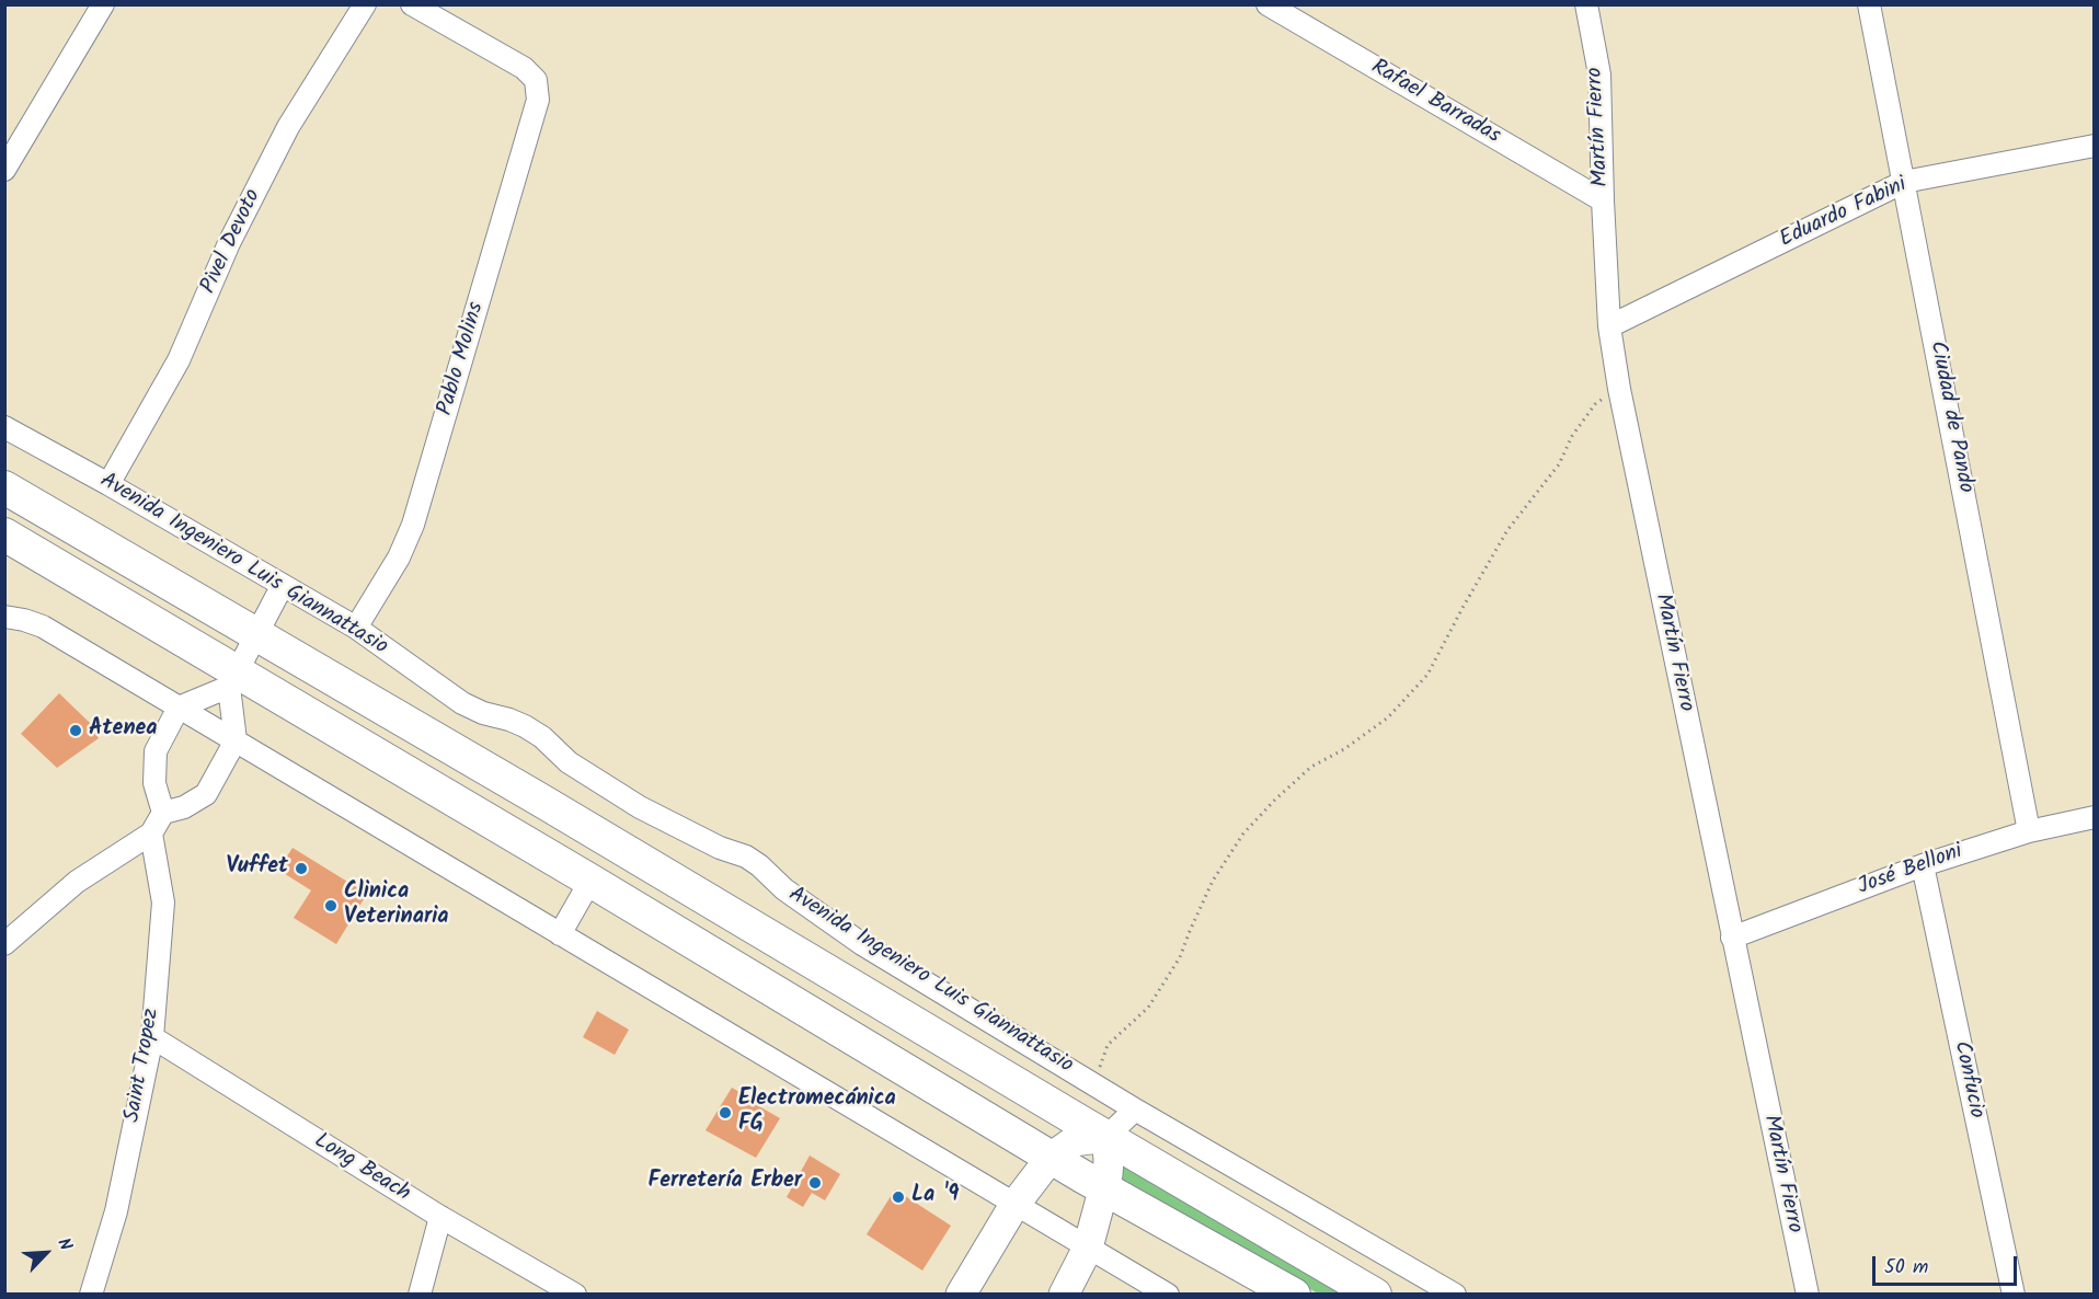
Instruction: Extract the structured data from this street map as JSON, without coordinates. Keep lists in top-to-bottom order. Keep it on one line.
{"streets":{"main road":["Avenida Ingeniero Luis Giannattasio"],"street":["Rafael Barradas","Martín Fierro","Eduardo Fabini","Pivel Devoto","Pablo Molins","Ciudad de Pando","José Belloni","Saint Tropez","Confucio","Long Beach"]},"crossings":[["Rafael Barradas","Martín Fierro"],["Martín Fierro","Eduardo Fabini"],["Martín Fierro","José Belloni"],["Eduardo Fabini","Ciudad de Pando"],["Pivel Devoto","Avenida Ingeniero Luis Giannattasio"],["Pablo Molins","Avenida Ingeniero Luis Giannattasio"],["Ciudad de Pando","José Belloni"],["José Belloni","Confucio"],["Saint Tropez","Long Beach"]],"places":["Atenea","Vuffet","Clinica Veterinaria","Electromecánica FG","Ferretería Erber","La '9"],"scale_bar":"50 m","north":"top right"}
